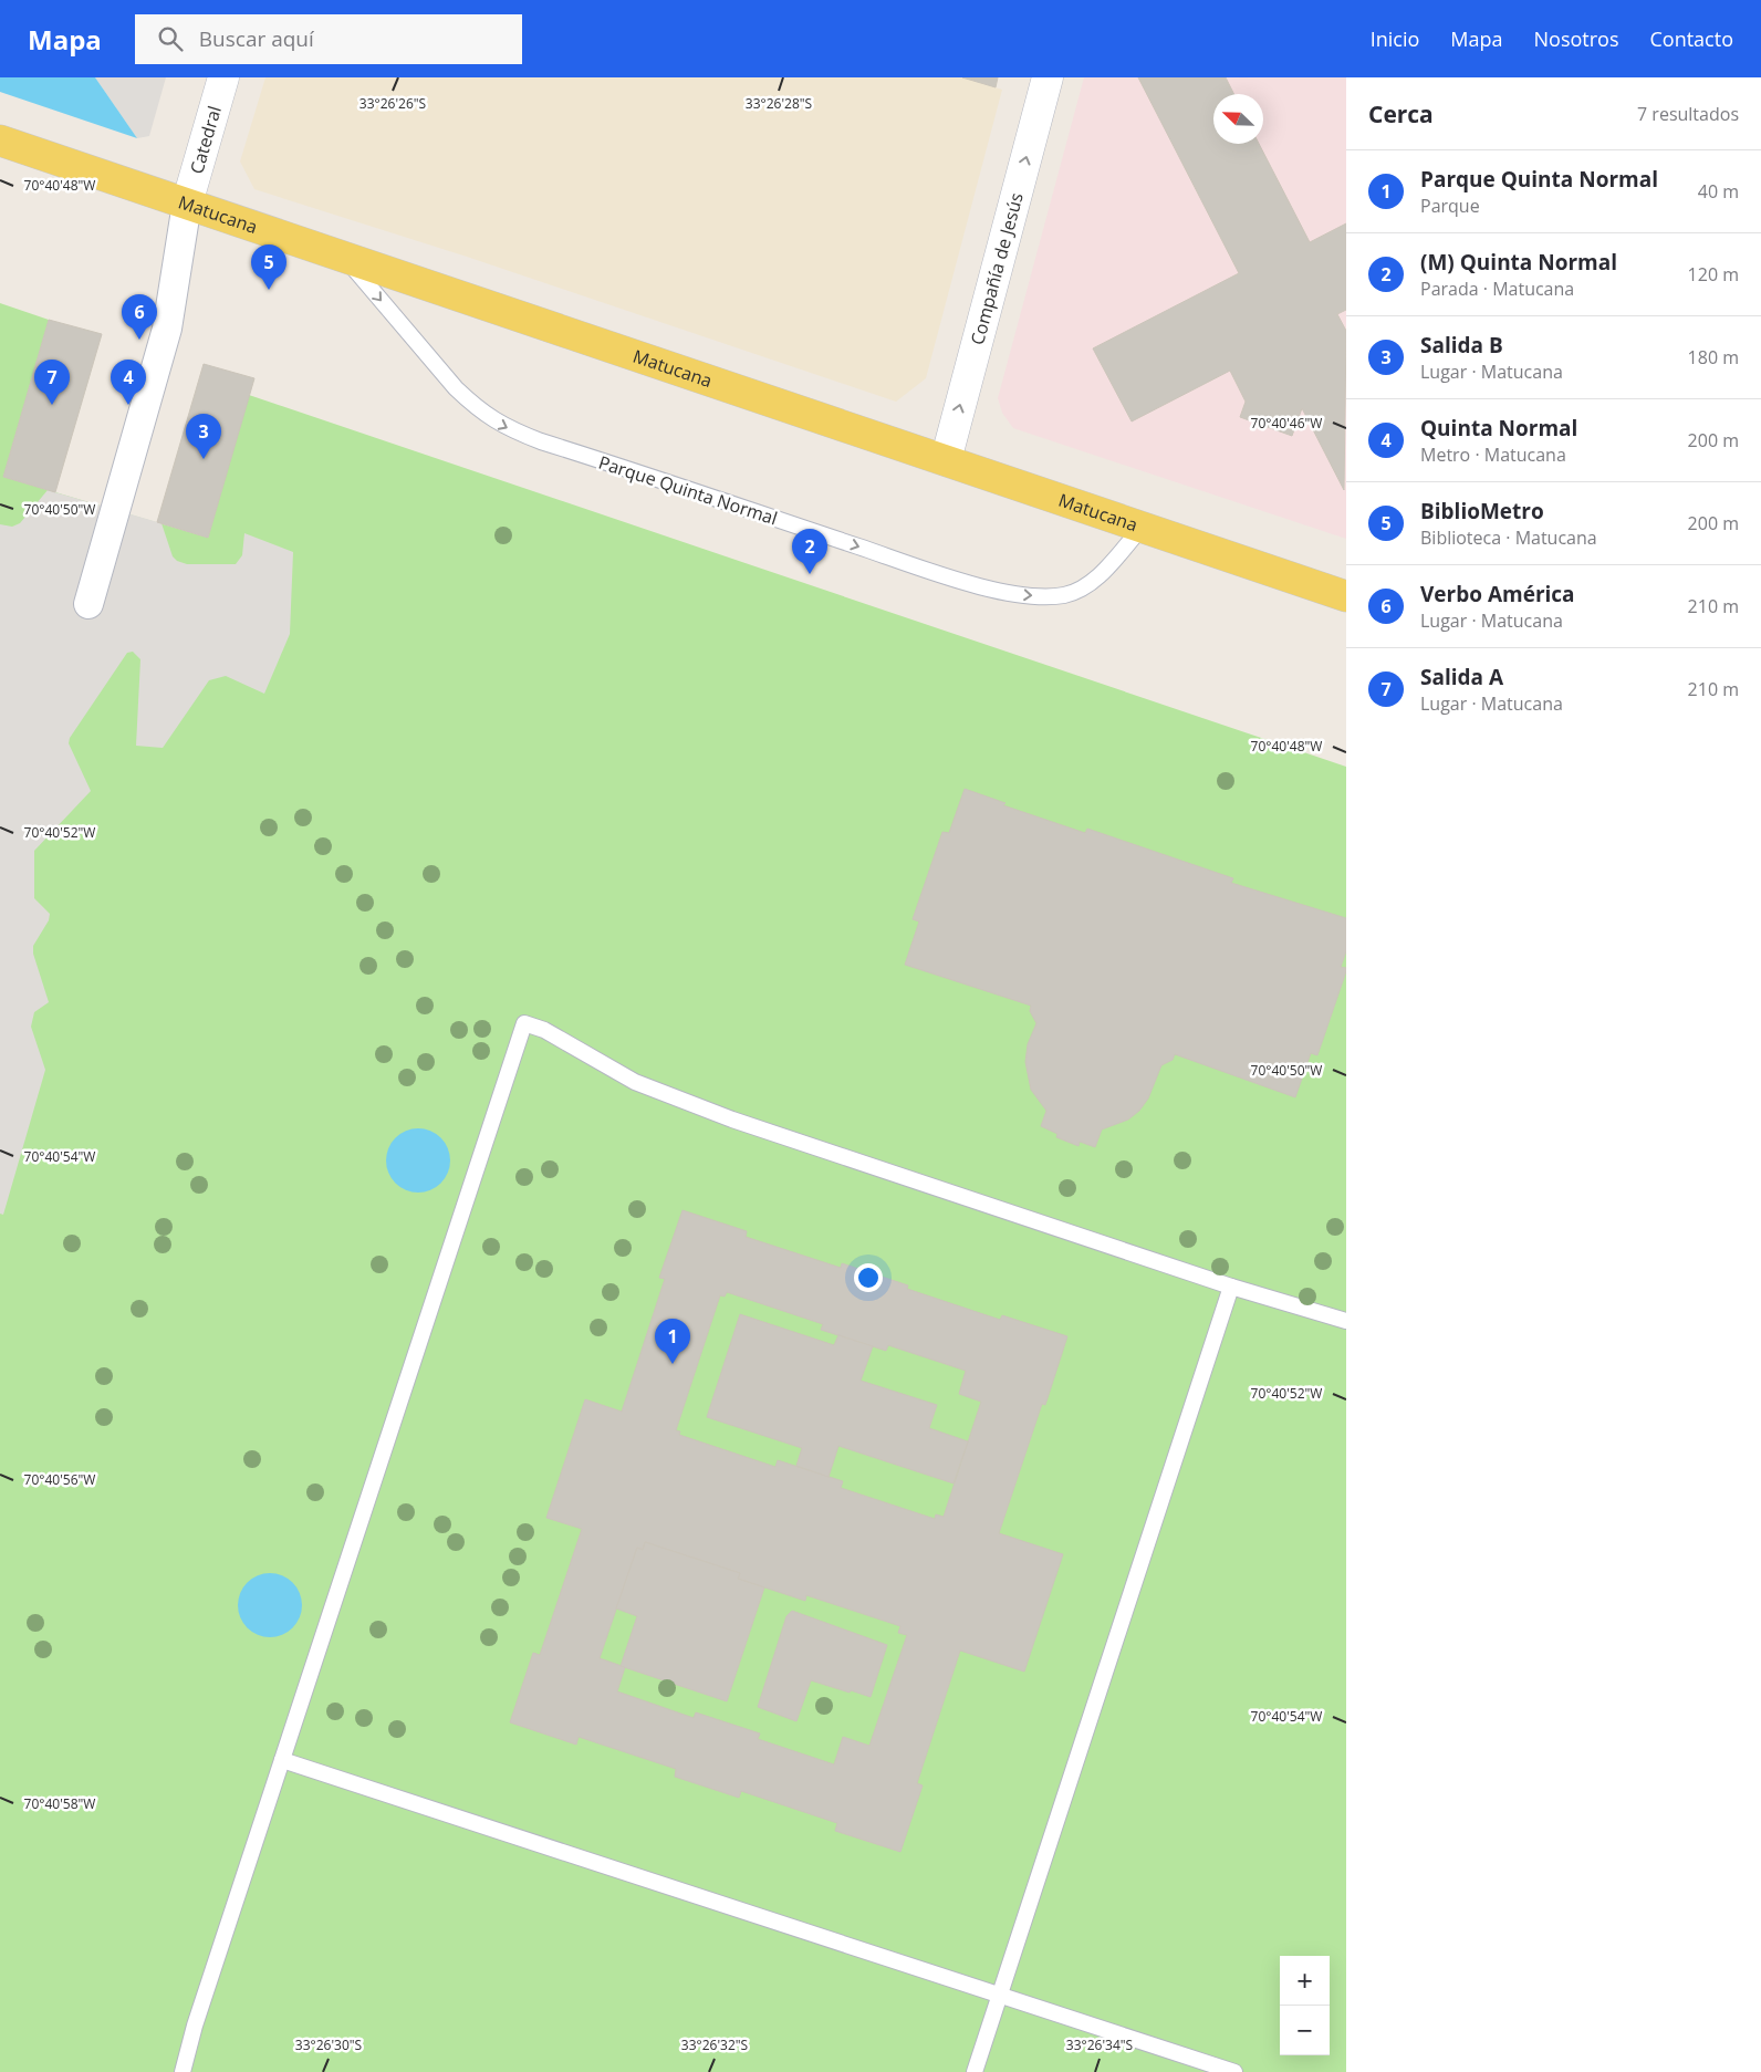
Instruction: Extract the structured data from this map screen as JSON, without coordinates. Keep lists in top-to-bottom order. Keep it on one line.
{"streets":{"main road":["Matucana"],"street":["Catedral","Compañía de Jesús"],"lane":["Parque Quinta Normal"]},"crossings":[["Catedral","Matucana"],["Matucana","Compañía de Jesús"],["Matucana","Parque Quinta Normal"]],"one_way":["Compañía de Jesús","Parque Quinta Normal"],"north":"top left","page":{"header":"Mapa","search":"Buscar aquí","nav":["Inicio","Mapa","Nosotros","Contacto"],"heading":["Cerca","7 resultados"],"list":[{"mark":"1","name":"Parque Quinta Normal","note":"Parque","value":"40 m"},{"mark":"2","name":"(M) Quinta Normal","note":"Parada · Matucana","value":"120 m"},{"mark":"3","name":"Salida B","note":"Lugar · Matucana","value":"180 m"},{"mark":"4","name":"Quinta Normal","note":"Metro · Matucana","value":"200 m"},{"mark":"5","name":"BiblioMetro","note":"Biblioteca · Matucana","value":"200 m"},{"mark":"6","name":"Verbo América","note":"Lugar · Matucana","value":"210 m"},{"mark":"7","name":"Salida A","note":"Lugar · Matucana","value":"210 m"}],"pins":["5","6","4","7","3","2","1"],"map_buttons":["+","−"]},"coordinates":["33°26'26\"S","33°26'28\"S","70°40'48\"W","70°40'46\"W","70°40'50\"W","70°40'52\"W","70°40'54\"W","70°40'56\"W","70°40'58\"W","33°26'30\"S","33°26'32\"S","33°26'34\"S"]}
